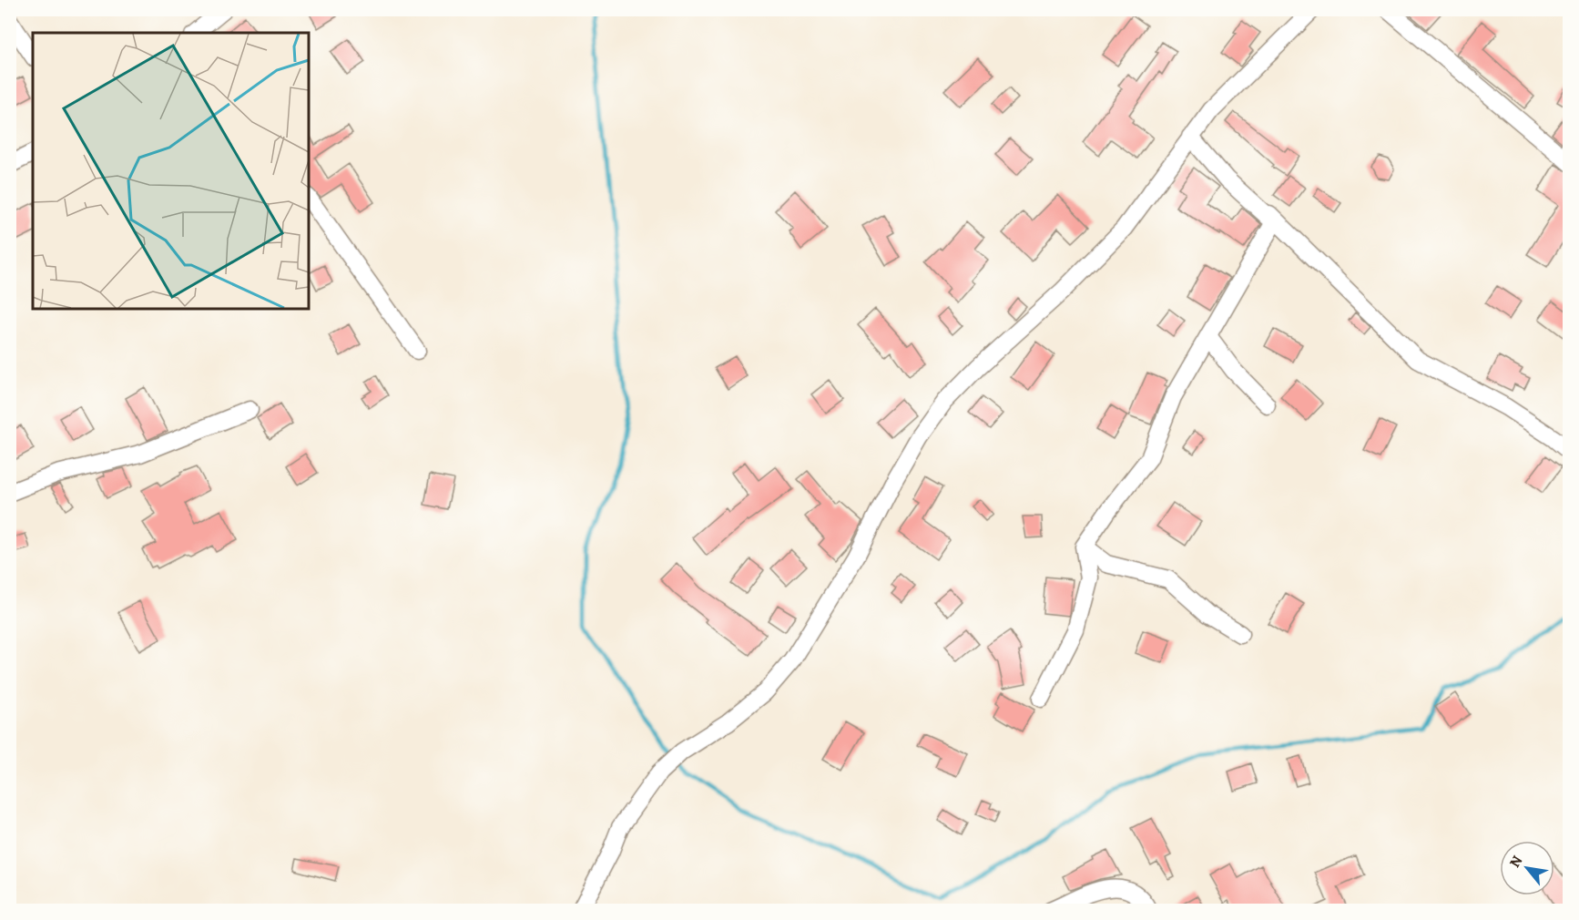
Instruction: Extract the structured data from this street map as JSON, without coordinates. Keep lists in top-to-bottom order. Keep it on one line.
{"north":"top left"}
